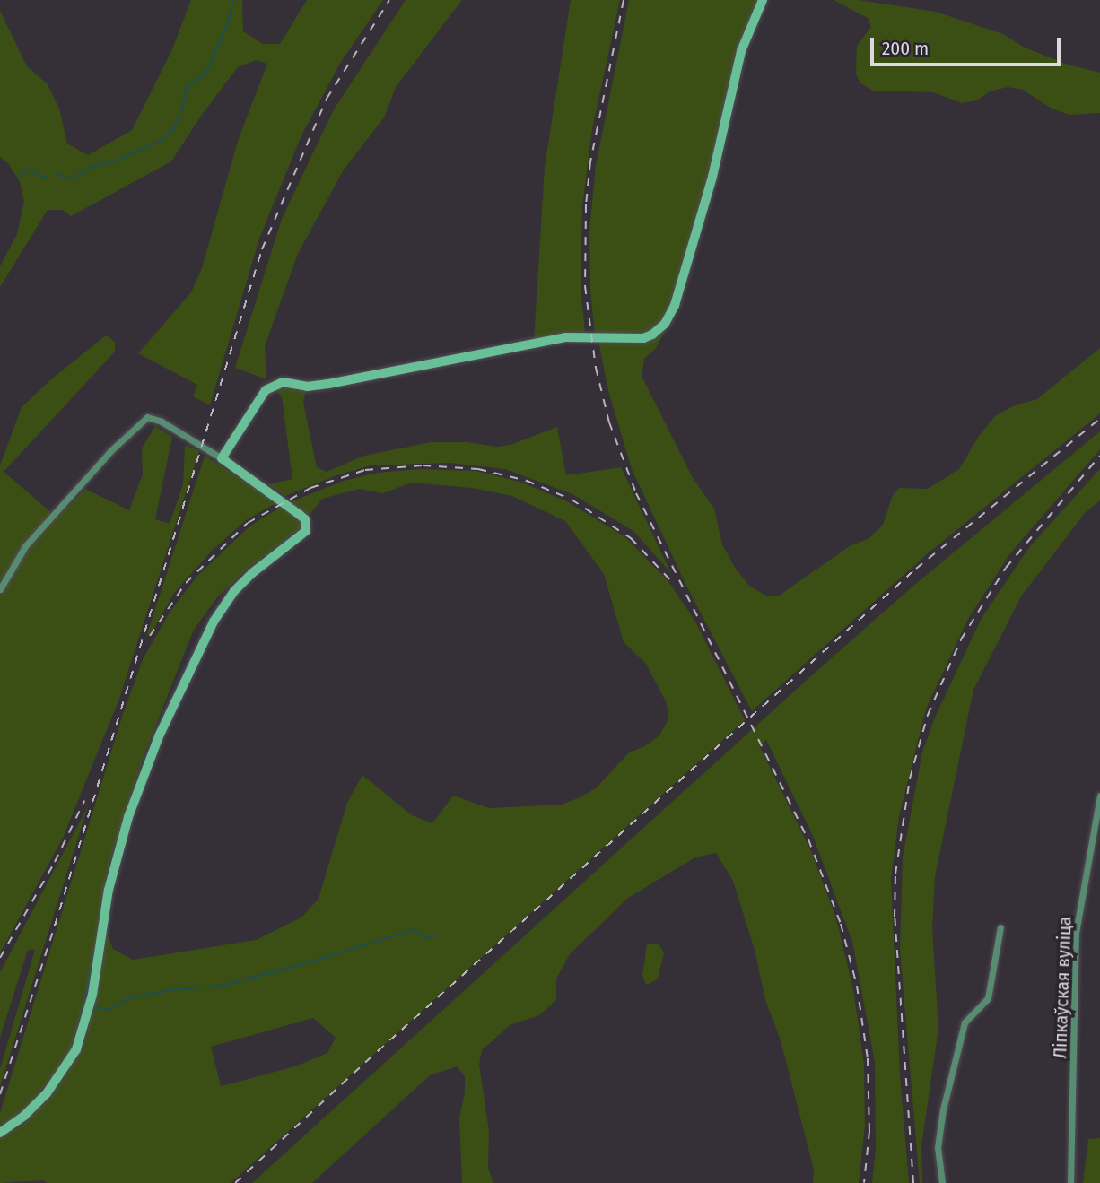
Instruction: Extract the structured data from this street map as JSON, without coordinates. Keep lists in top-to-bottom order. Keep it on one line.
{"streets":{"street":["Ліпкаўская вуліца"]},"scale_bar":"200 m"}
